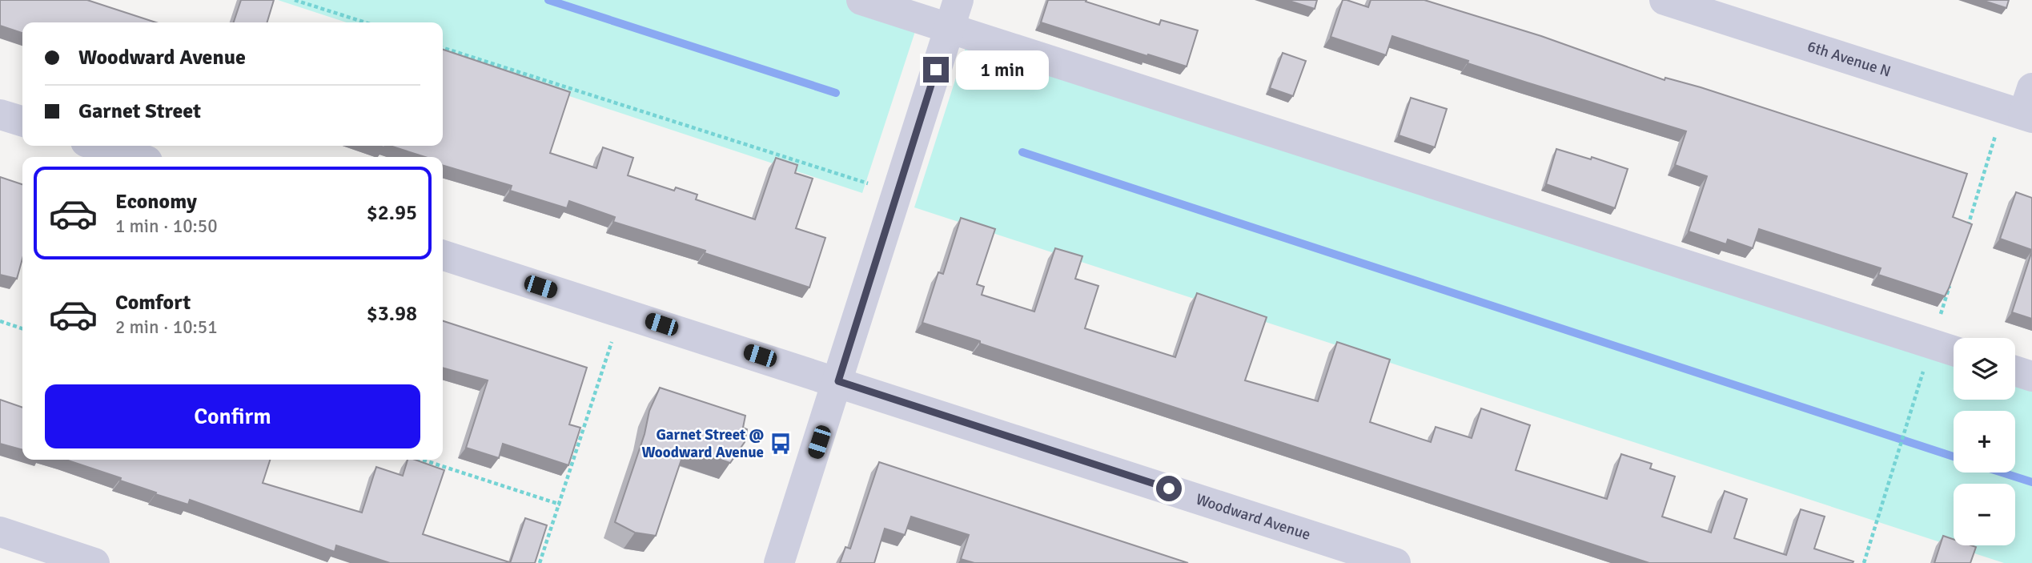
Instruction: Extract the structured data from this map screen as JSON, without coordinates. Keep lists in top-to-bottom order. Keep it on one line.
{"streets":{"street":["6th Avenue N","Woodward Avenue"]},"places":{"bus stop":["Garnet Street @ Woodward Avenue"]},"page":{"banner":["Woodward Avenue","Garnet Street"],"bubble":"1 min","list":[{"name":"Economy","note":"1 min · 10:50","value":"$2.95"},{"name":"Comfort","note":"2 min · 10:51","value":"$3.98"}],"map_buttons":["+","−"],"buttons":"Confirm"}}
